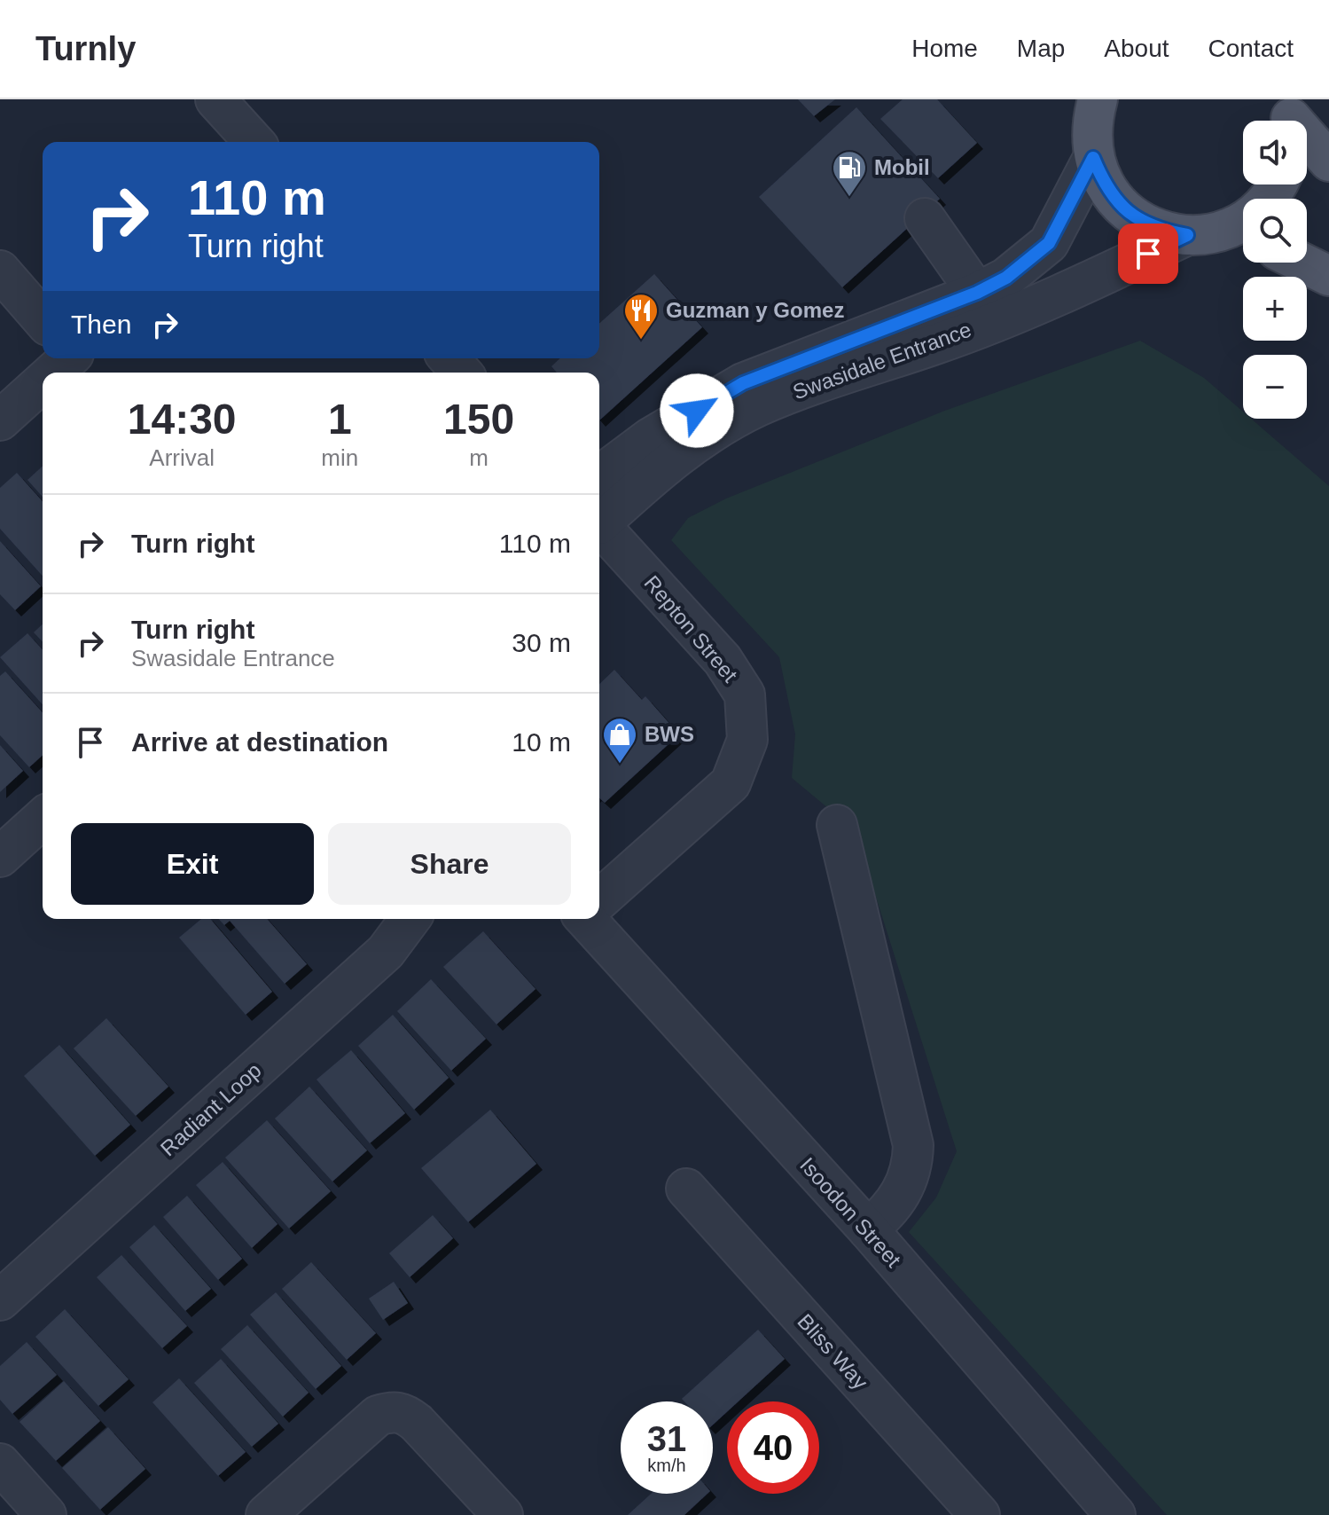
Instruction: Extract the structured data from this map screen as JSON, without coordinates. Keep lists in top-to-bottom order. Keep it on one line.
{"streets":{"street":["Swasidale Entrance","Repton Street","Radiant Loop","Isoodon Street","Bliss Way"]},"places":{"fuel station":["Mobil"],"restaurant":["Guzman y Gomez"],"shop":["BWS"]},"page":{"header":"Turnly","nav":["Home","Map","About","Contact"],"map_buttons":["+","−"],"turn":["110 m","Turn right"],"then":"Then","eta":["14:30","Arrival","1","min","150","m"],"list":[{"name":"Turn right","value":"110 m"},{"name":"Turn right","note":"Swasidale Entrance","value":"30 m"},{"name":"Arrive at destination","value":"10 m"}],"buttons":["Exit","Share"],"speed":"31 km/h","limit":"40"}}
